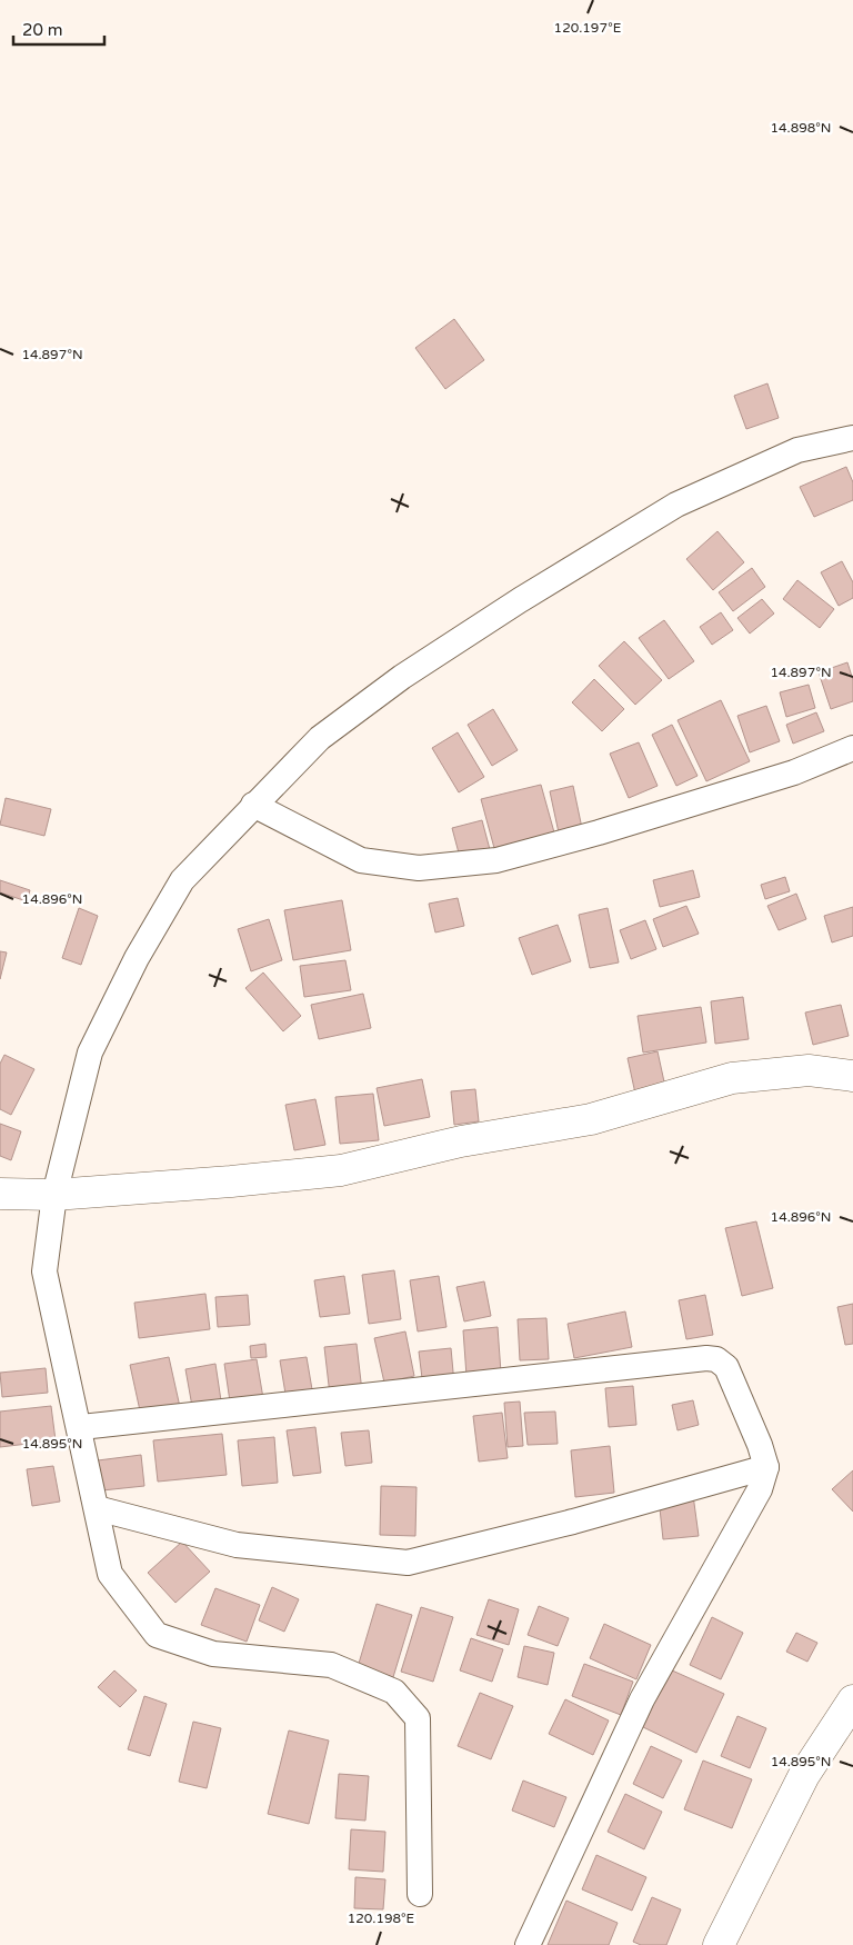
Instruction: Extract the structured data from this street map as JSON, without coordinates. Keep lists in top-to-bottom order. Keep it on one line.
{"scale_bar":"20 m","coordinates":["120.197°E","14.898°N","14.897°N","14.896°N","14.895°N","120.198°E"]}
